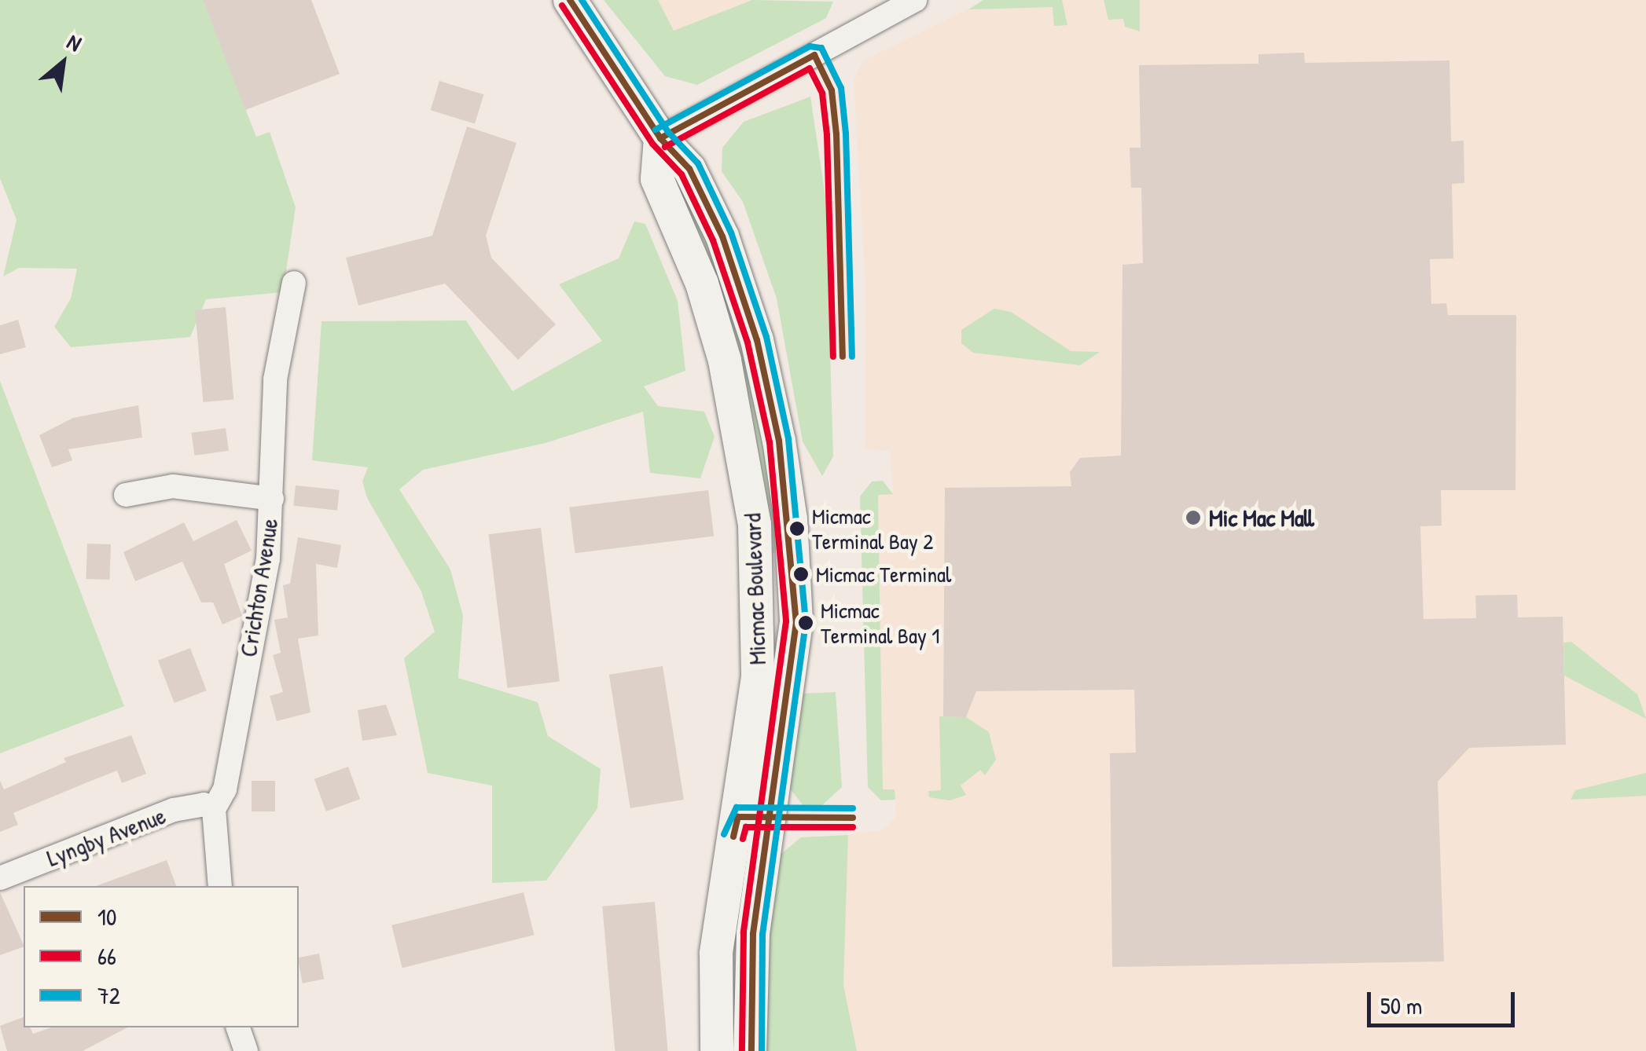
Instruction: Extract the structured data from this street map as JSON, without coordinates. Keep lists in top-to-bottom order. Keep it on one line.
{"streets":{"street":["Crichton Avenue","Micmac Boulevard","Lyngby Avenue"]},"crossings":[["Crichton Avenue","Lyngby Avenue"]],"places":["Mic Mac Mall","Micmac Terminal Bay 2","Micmac Terminal","Micmac Terminal Bay 1"],"lines":["transit line 10","transit line 72","transit line 66"],"legend":["10","66","72"],"scale_bar":"50 m","north":"top right"}
